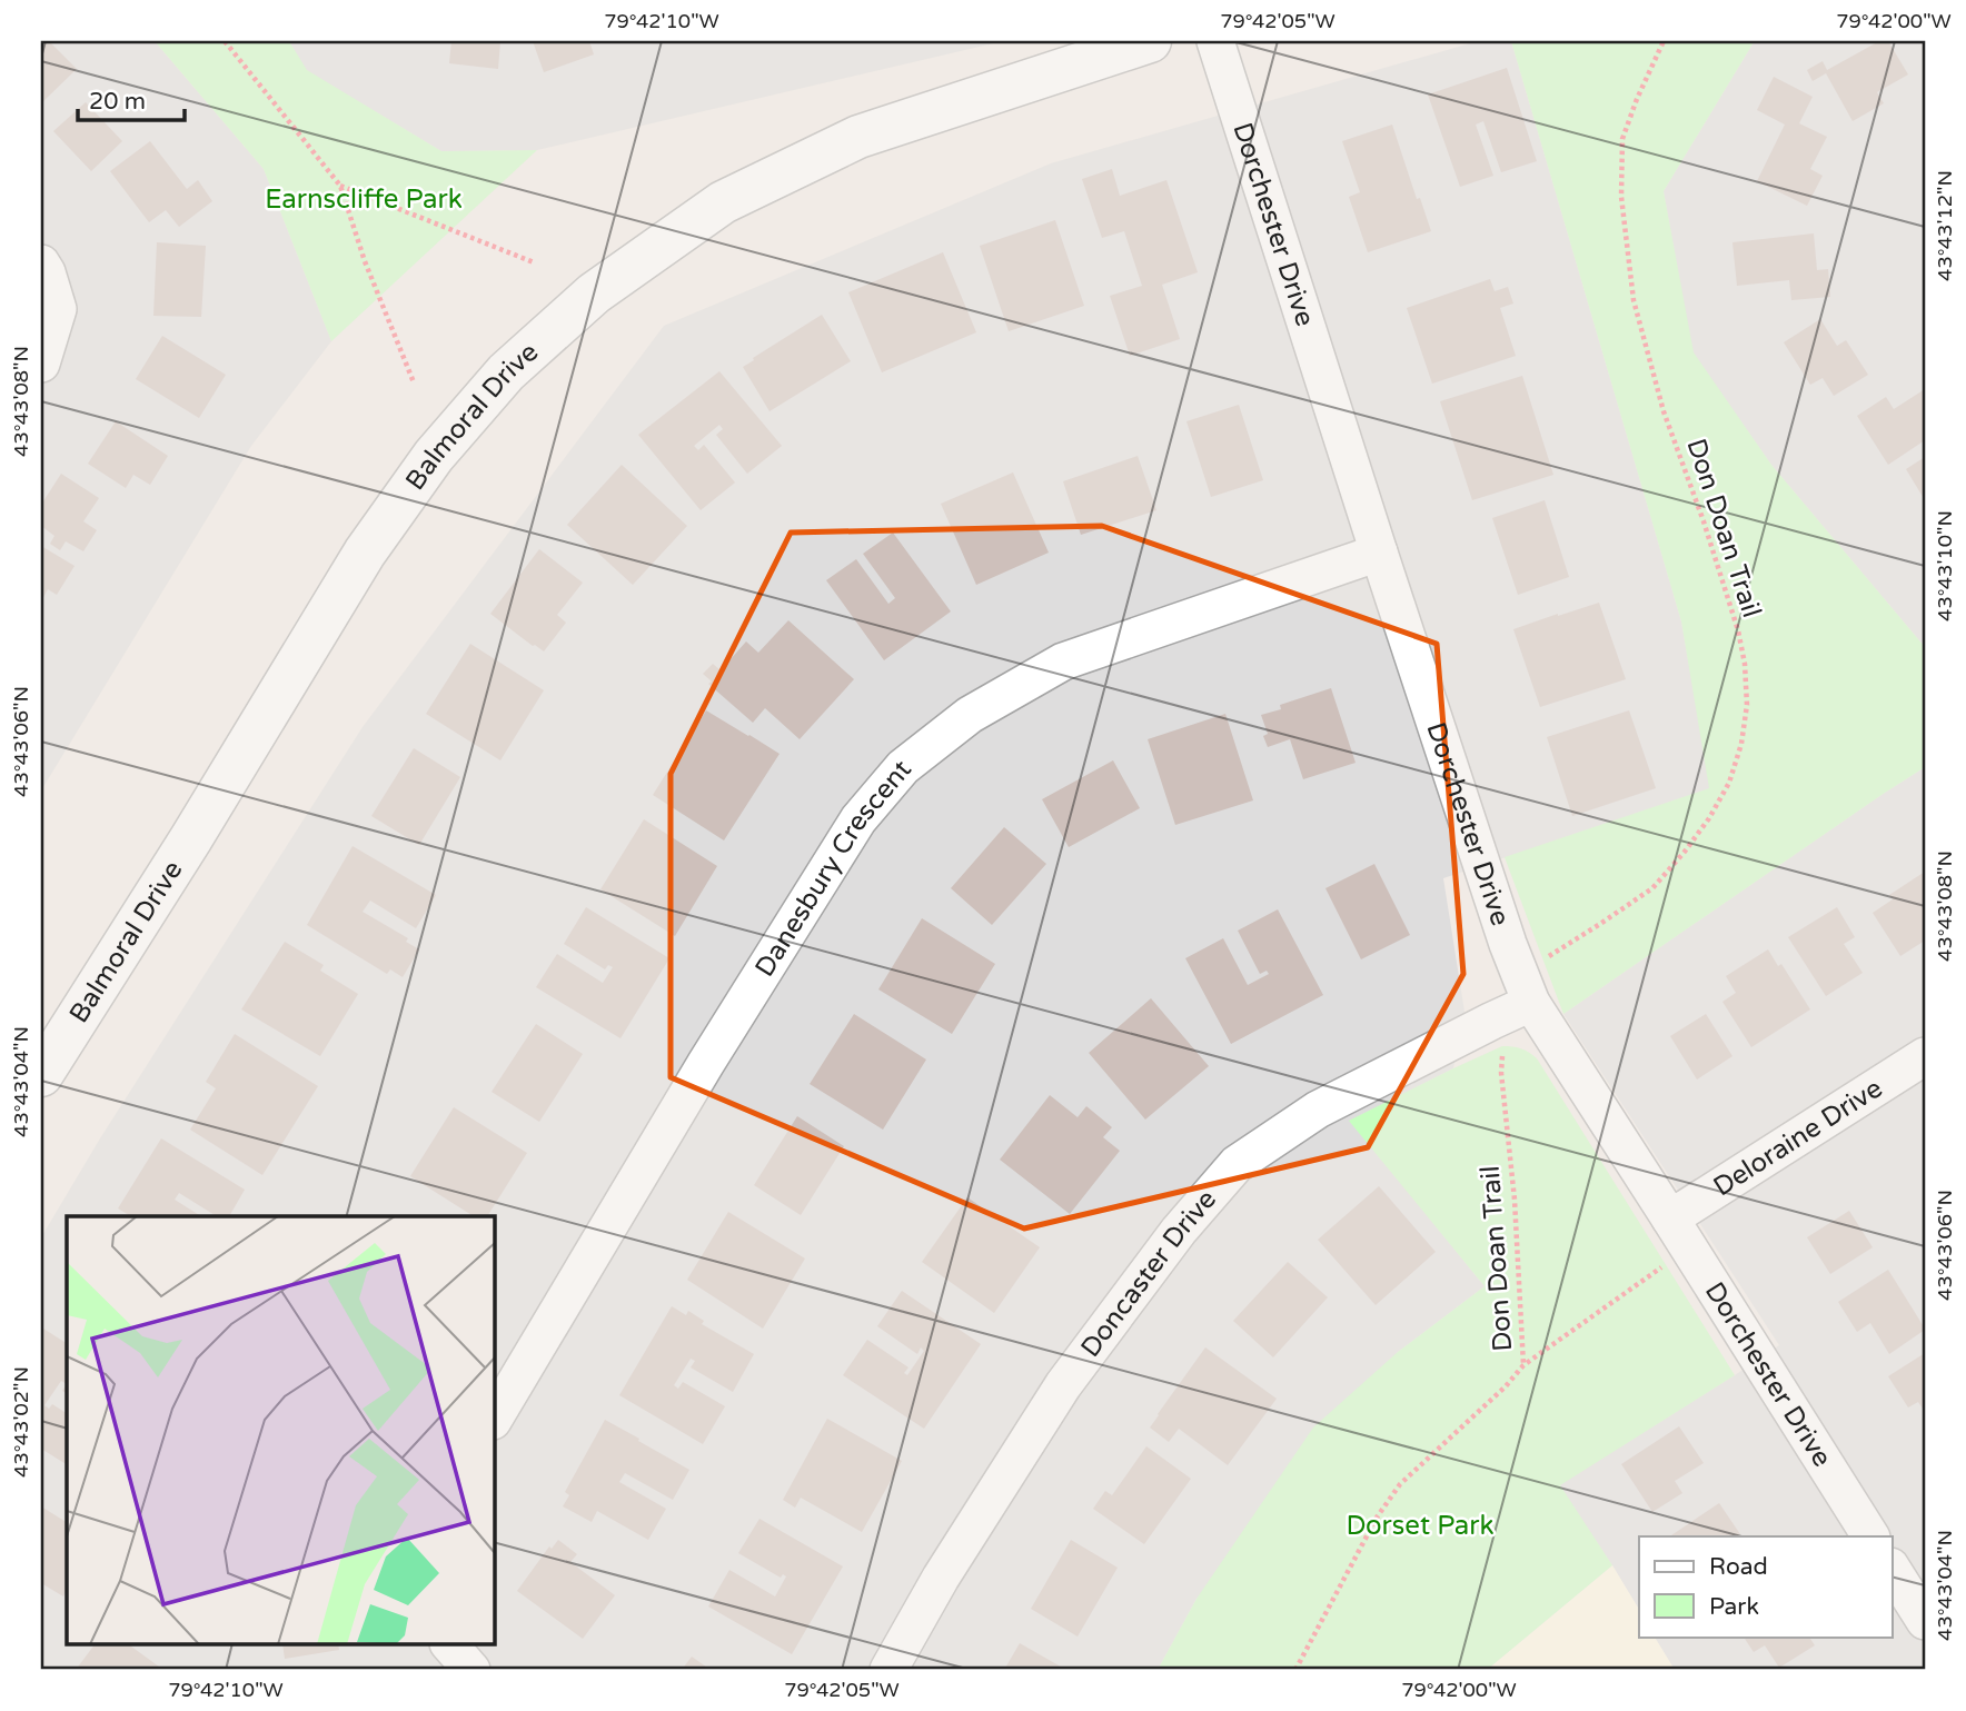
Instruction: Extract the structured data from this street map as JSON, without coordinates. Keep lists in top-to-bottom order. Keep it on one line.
{"streets":{"street":["Dorchester Drive","Balmoral Drive","Danesbury Crescent","Deloraine Drive","Doncaster Drive"],"path":["Don Doan Trail"]},"crossings":[["Dorchester Drive","Danesbury Crescent"],["Dorchester Drive","Deloraine Drive"],["Dorchester Drive","Doncaster Drive"]],"parks":["Earnscliffe Park","Dorset Park"],"legend":["Road","Park"],"scale_bar":"20 m","coordinates":["79°42'10\"W","79°42'05\"W","79°42'00\"W","43°43'12\"N","43°43'08\"N","43°43'10\"N","43°43'06\"N","43°43'04\"N","43°43'02\"N"]}
